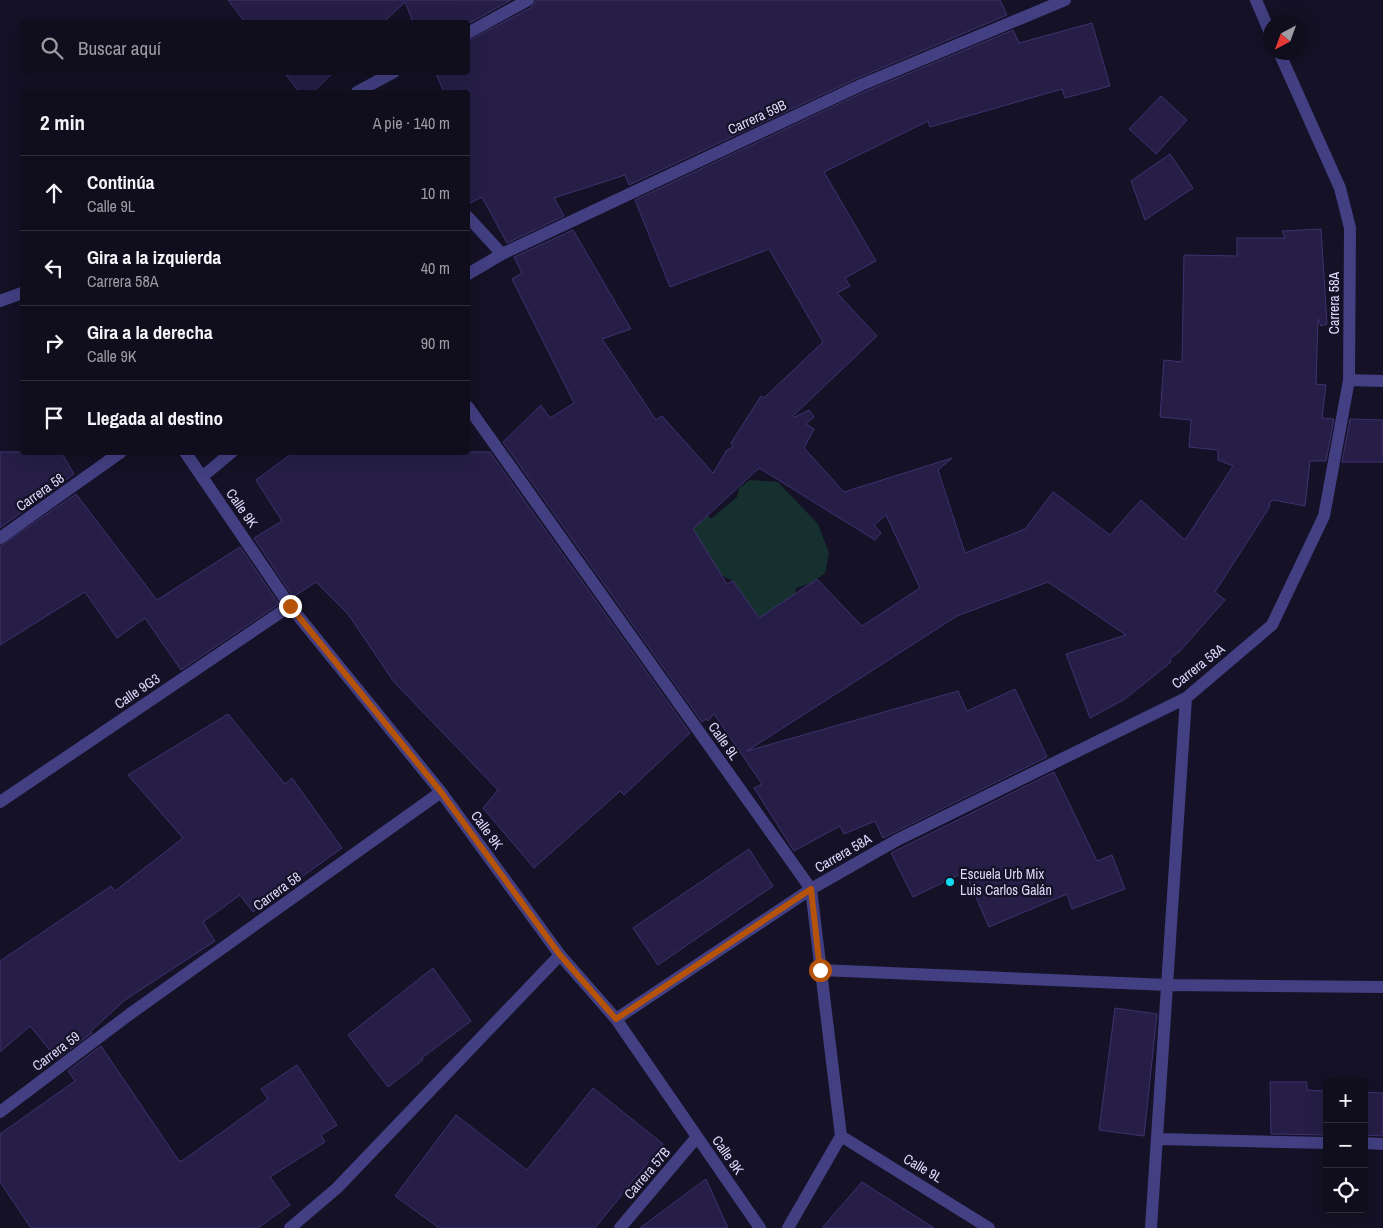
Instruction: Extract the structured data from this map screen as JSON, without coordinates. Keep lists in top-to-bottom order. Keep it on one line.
{"streets":{"street":["Carrera 59B","Carrera 58A","Carrera 58","Calle 9K","Calle 9G3","Calle 9L","Carrera 59","Carrera 57B"]},"crossings":[["Carrera 58A","Calle 9K"],["Carrera 58A","Calle 9L"],["Carrera 58","Calle 9K"],["Carrera 58","Carrera 59"],["Calle 9K","Calle 9G3"],["Calle 9K","Carrera 57B"]],"places":["Escuela Urb Mix Luis Carlos Galán"],"north":"bottom left","page":{"search":"Buscar aquí","heading":["2 min","A pie · 140 m"],"list":[["Continúa","Calle 9L","10 m"],["Gira a la izquierda","Carrera 58A","40 m"],["Gira a la derecha","Calle 9K","90 m"],"Llegada al destino"],"map_buttons":["+","−"]}}
